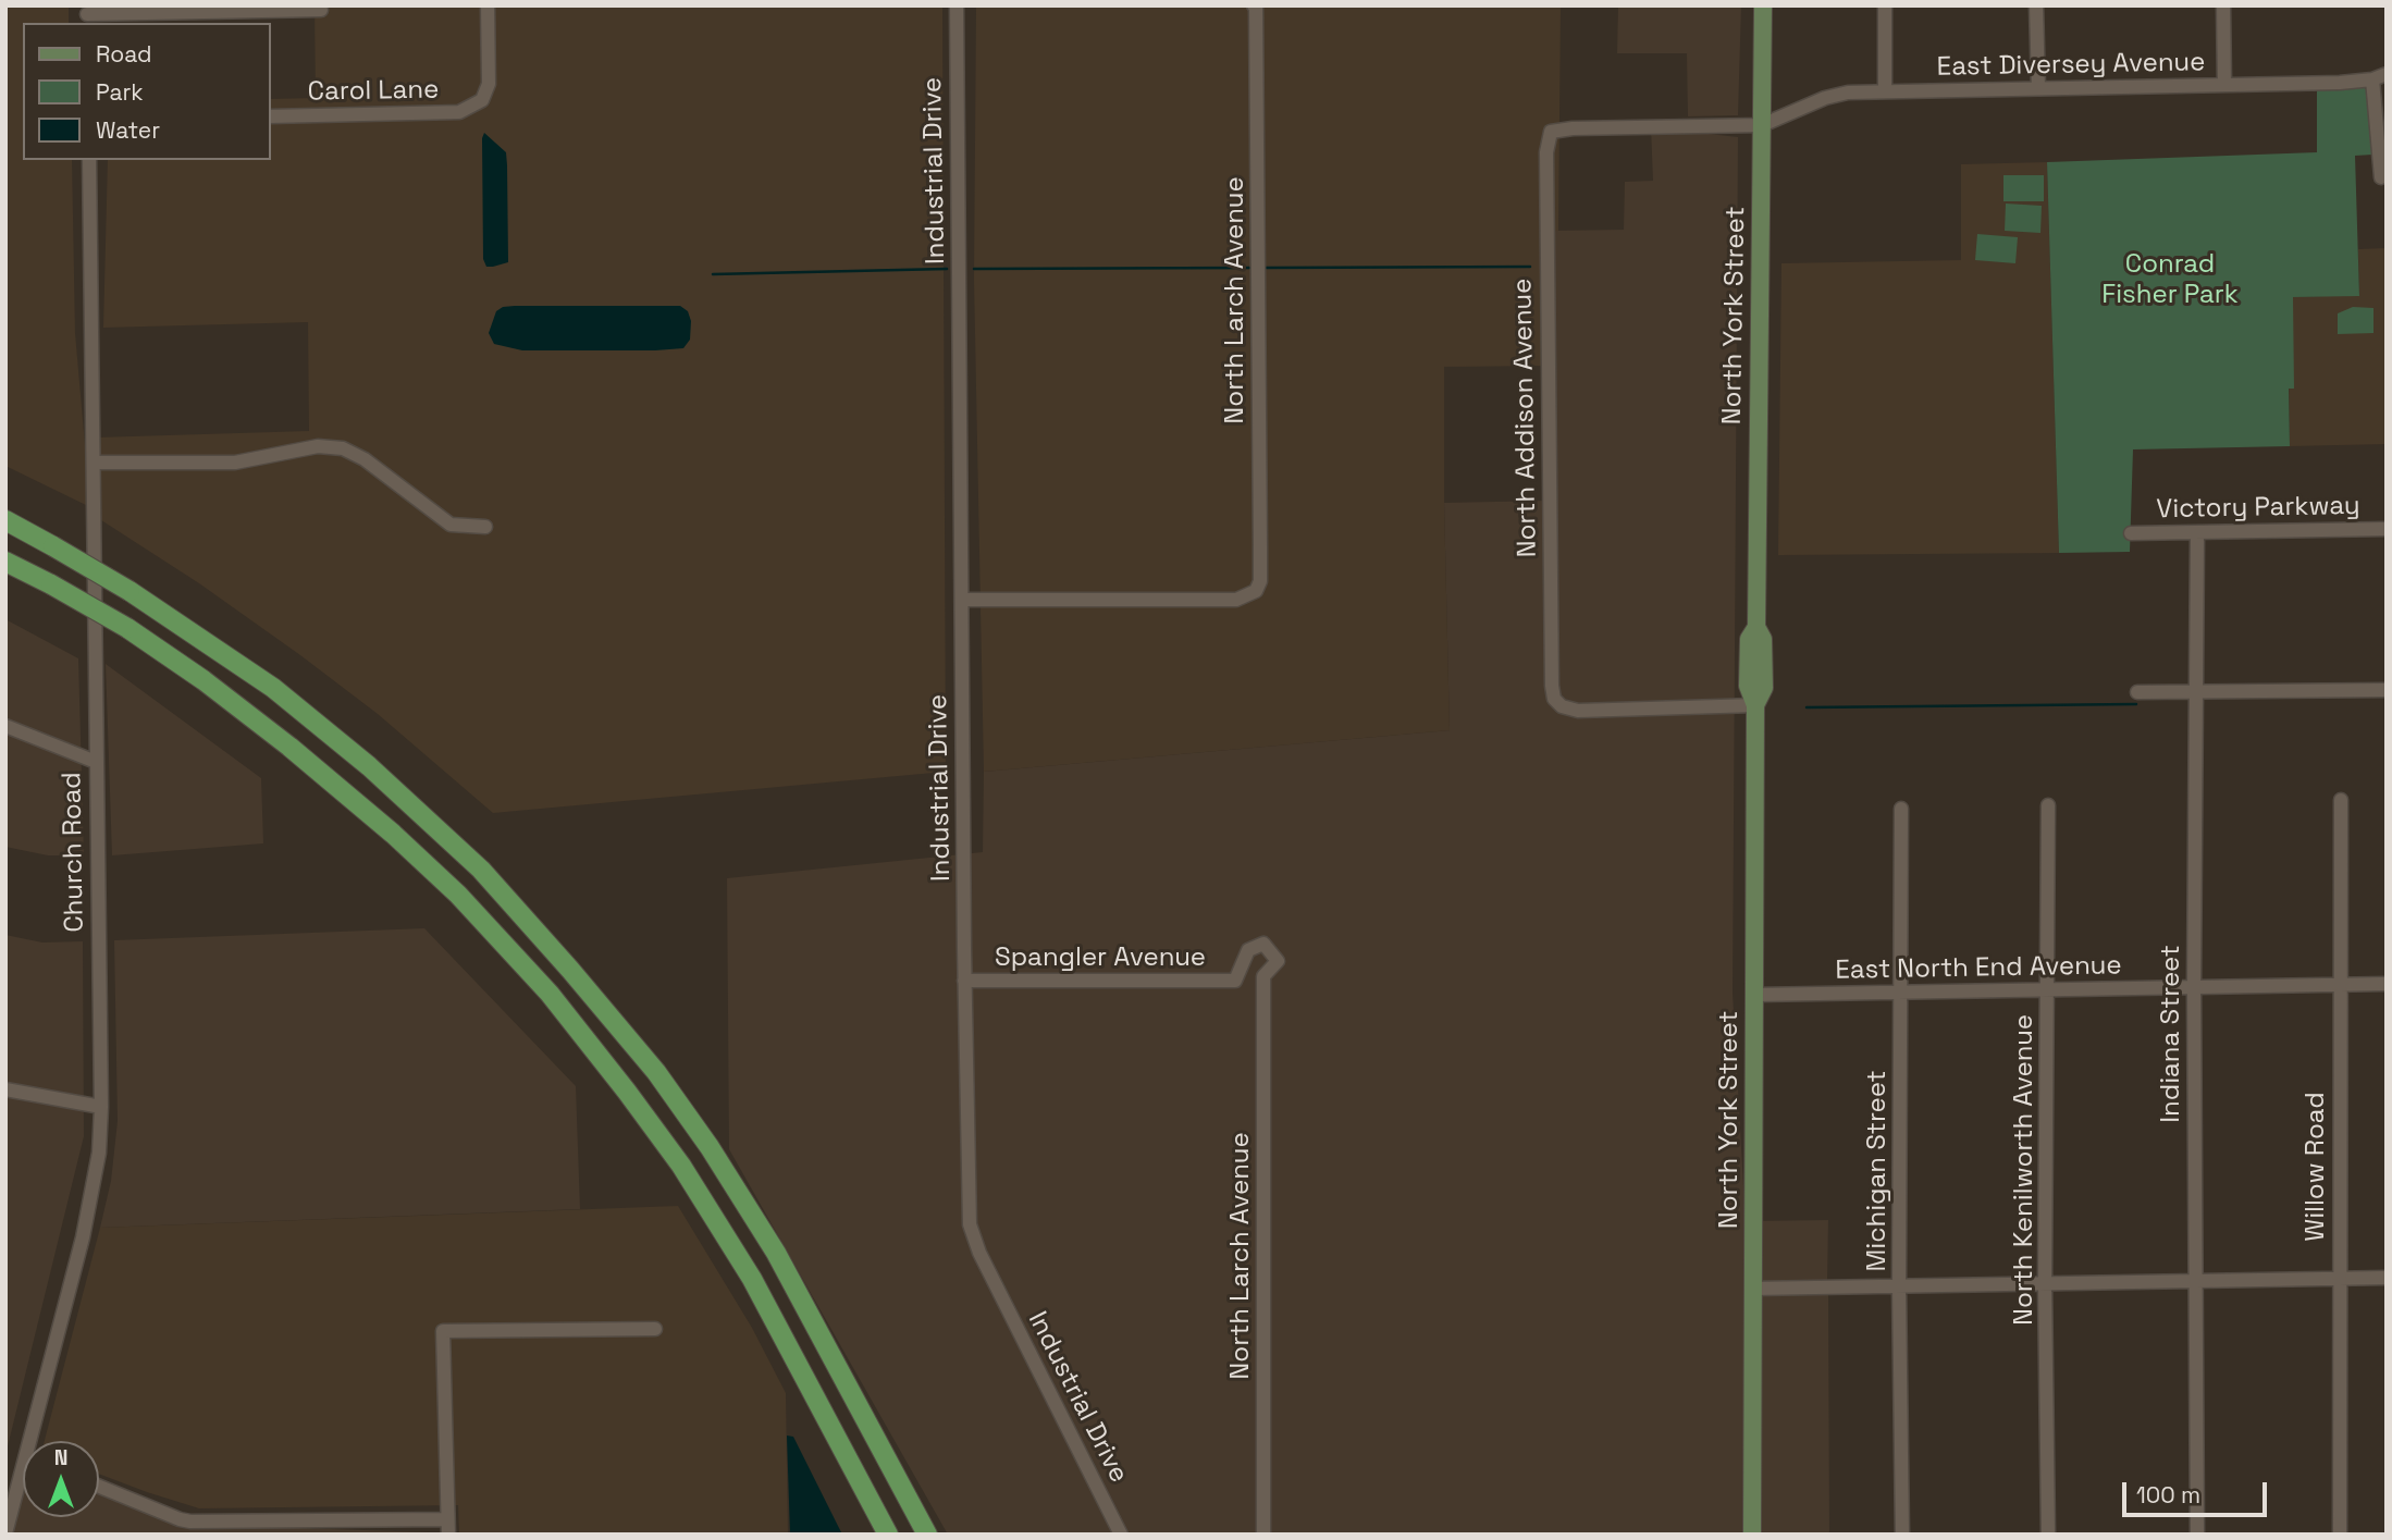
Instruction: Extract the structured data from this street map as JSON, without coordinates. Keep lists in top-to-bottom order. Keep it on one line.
{"streets":{"main road":["North York Street"],"street":["East Diversey Avenue","Carol Lane","Industrial Drive","North Larch Avenue","North Addison Avenue","Victory Parkway","Church Road","Spangler Avenue","East North End Avenue","Indiana Street","Willow Road","North Kenilworth Avenue","Michigan Street"]},"crossings":[["East Diversey Avenue","North York Street"],["East Diversey Avenue","North Addison Avenue"],["Industrial Drive","North Larch Avenue"],["Industrial Drive","Spangler Avenue"],["North Larch Avenue","Spangler Avenue"],["North York Street","North Addison Avenue"],["North York Street","East North End Avenue"],["Victory Parkway","Indiana Street"],["East North End Avenue","Indiana Street"],["East North End Avenue","Willow Road"],["East North End Avenue","North Kenilworth Avenue"],["East North End Avenue","Michigan Street"]],"parks":["Conrad Fisher Park"],"legend":["Road","Park","Water"],"scale_bar":"100 m","north":"top"}
